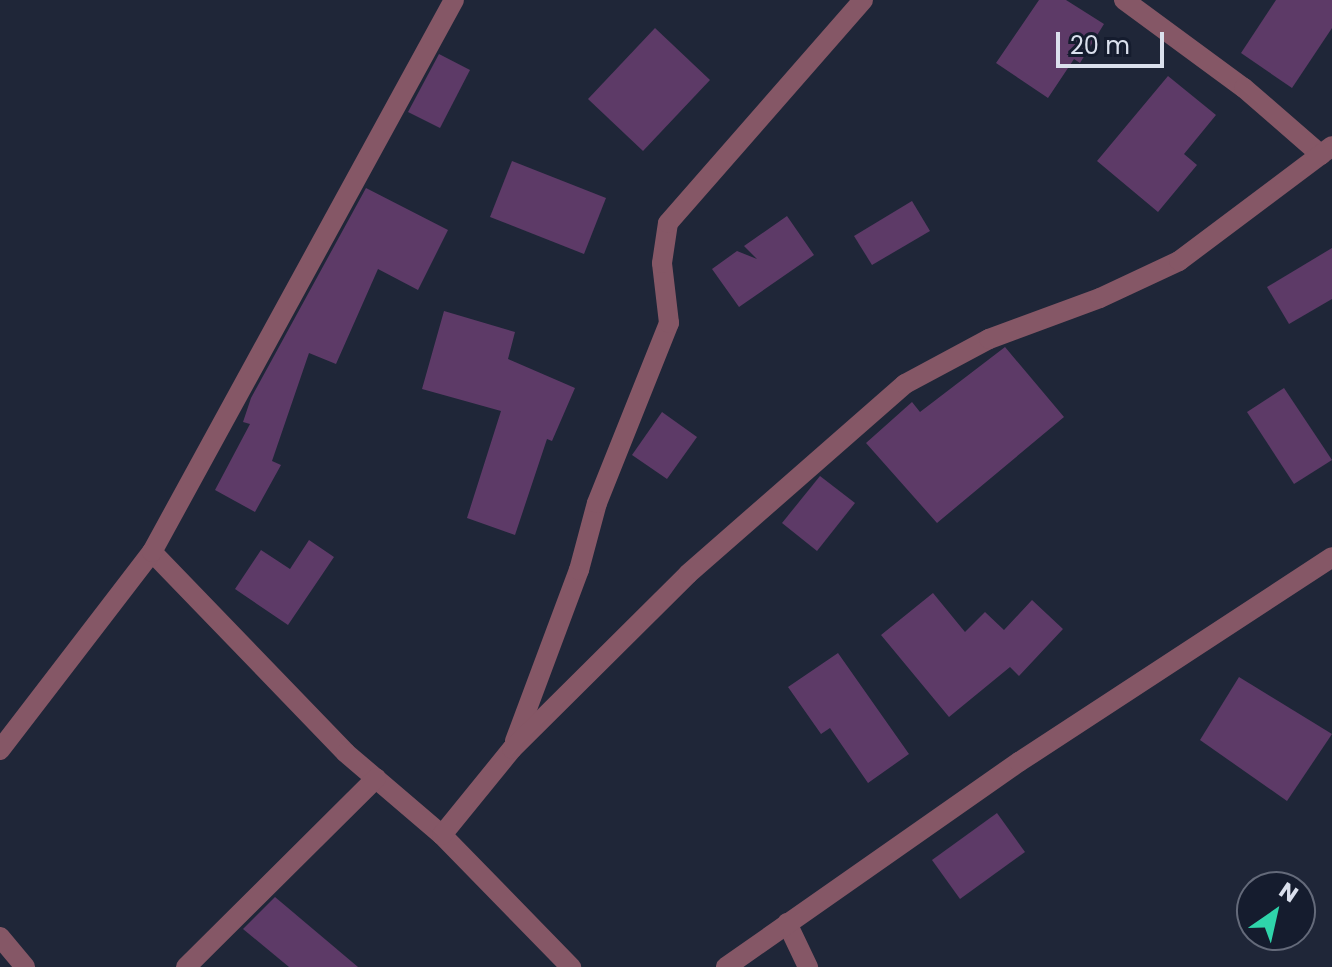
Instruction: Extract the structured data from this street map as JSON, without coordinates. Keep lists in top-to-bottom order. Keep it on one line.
{"scale_bar":"20 m","north":"top right"}
